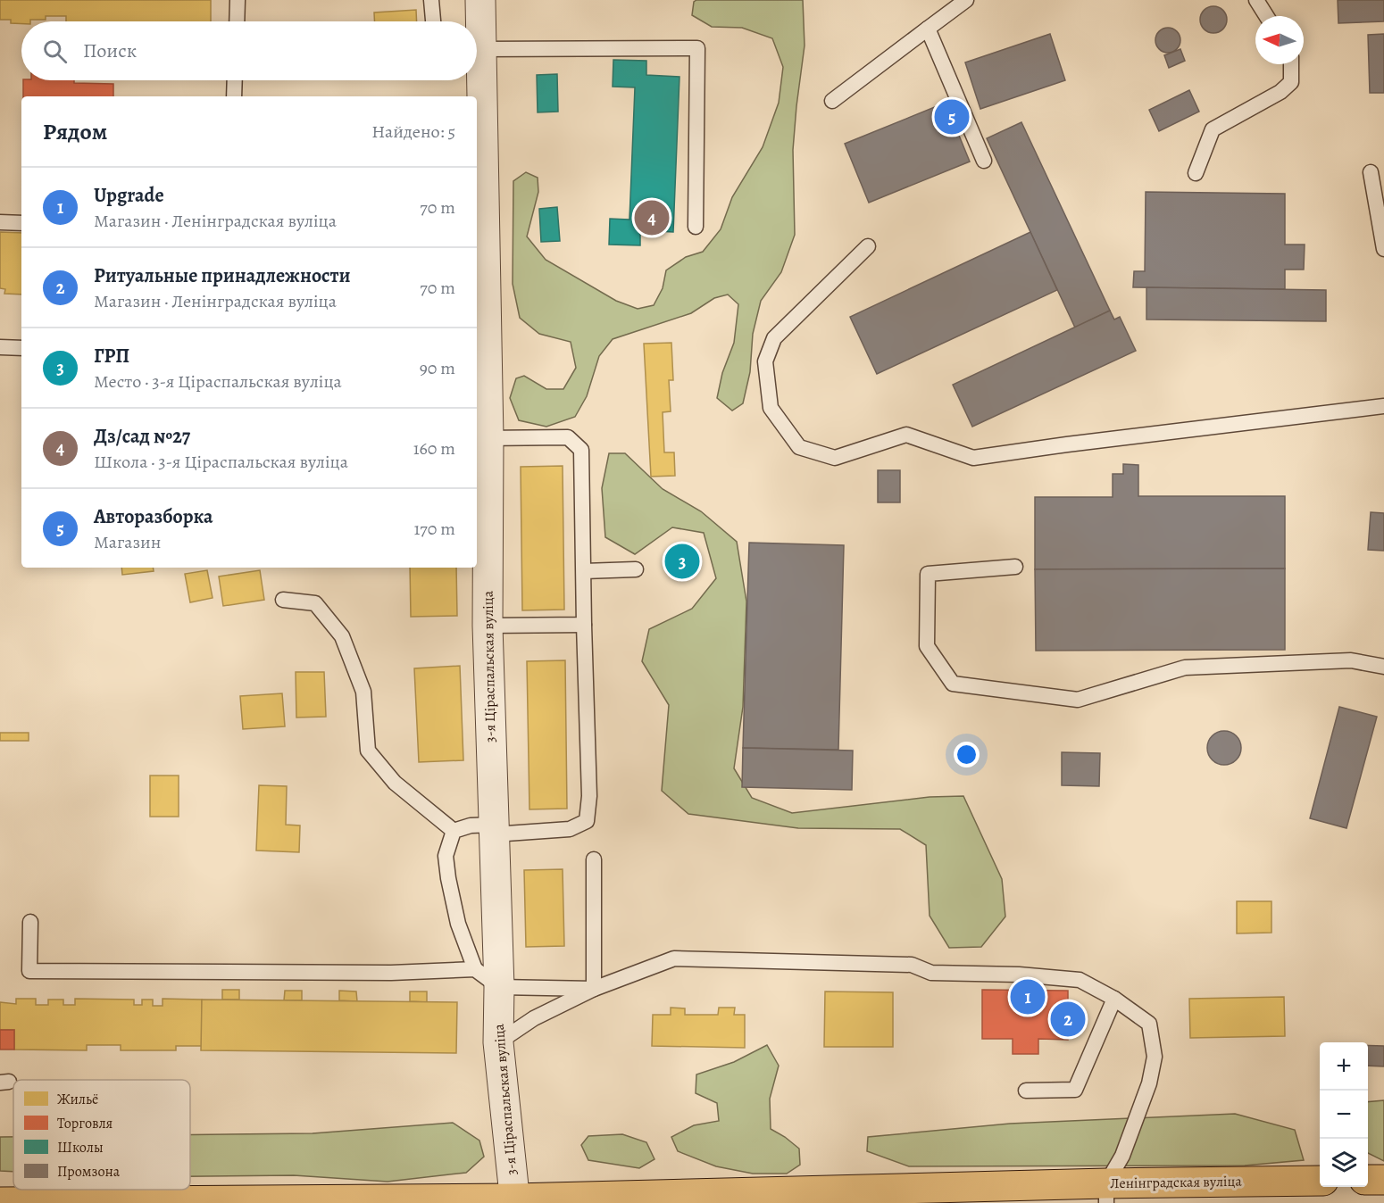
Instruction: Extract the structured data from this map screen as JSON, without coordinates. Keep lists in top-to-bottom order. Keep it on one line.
{"streets":{"main road":["Ленінградская вуліца"],"street":["3-я Ціраспальская вуліца"]},"crossings":[["3-я Ціраспальская вуліца","Ленінградская вуліца"]],"legend":["Жильё","Торговля","Школы","Промзона"],"north":"left","page":{"search":"Поиск","heading":["Рядом","Найдено: 5"],"pins":["5","4","3","1","2"],"list":[{"mark":"1","name":"Upgrade","note":"Магазин · Ленінградская вуліца","value":"70 m"},{"mark":"2","name":"Ритуальные принадлежности","note":"Магазин · Ленінградская вуліца","value":"70 m"},{"mark":"3","name":"ГРП","note":"Место · 3-я Ціраспальская вуліца","value":"90 m"},{"mark":"4","name":"Дз/сад №27","note":"Школа · 3-я Ціраспальская вуліца","value":"160 m"},{"mark":"5","name":"Авторазборка","note":"Магазин","value":"170 m"}],"map_buttons":["+","−"]}}
